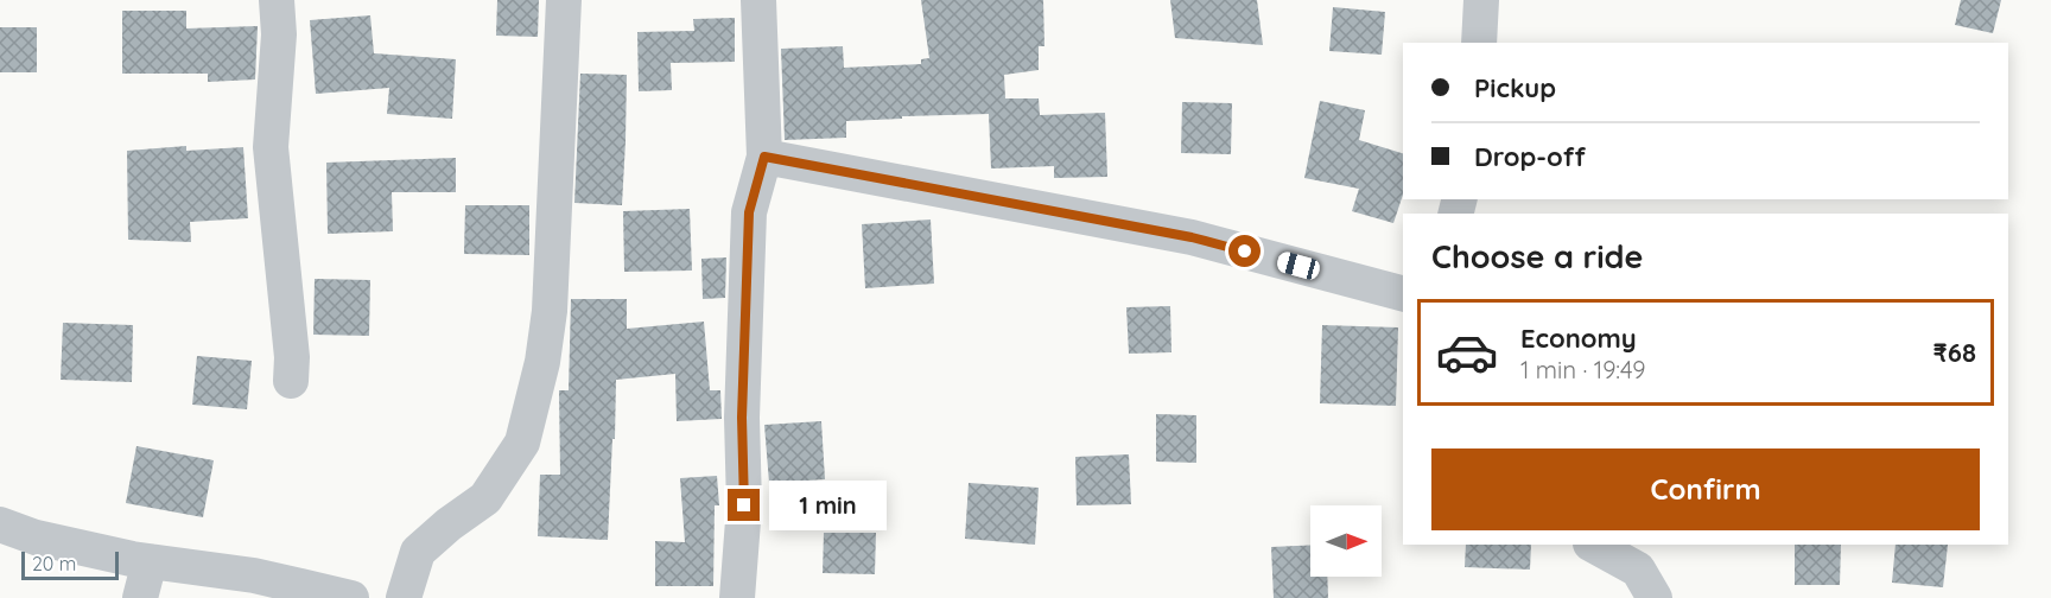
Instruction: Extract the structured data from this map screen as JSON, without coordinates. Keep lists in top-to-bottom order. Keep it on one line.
{"scale_bar":"20 m","north":"right","page":{"banner":["Pickup","Drop-off"],"heading":"Choose a ride","list":[{"name":"Economy","note":"1 min · 19:49","value":"₹68"}],"buttons":"Confirm","bubble":"1 min","scale":"20 m"}}
